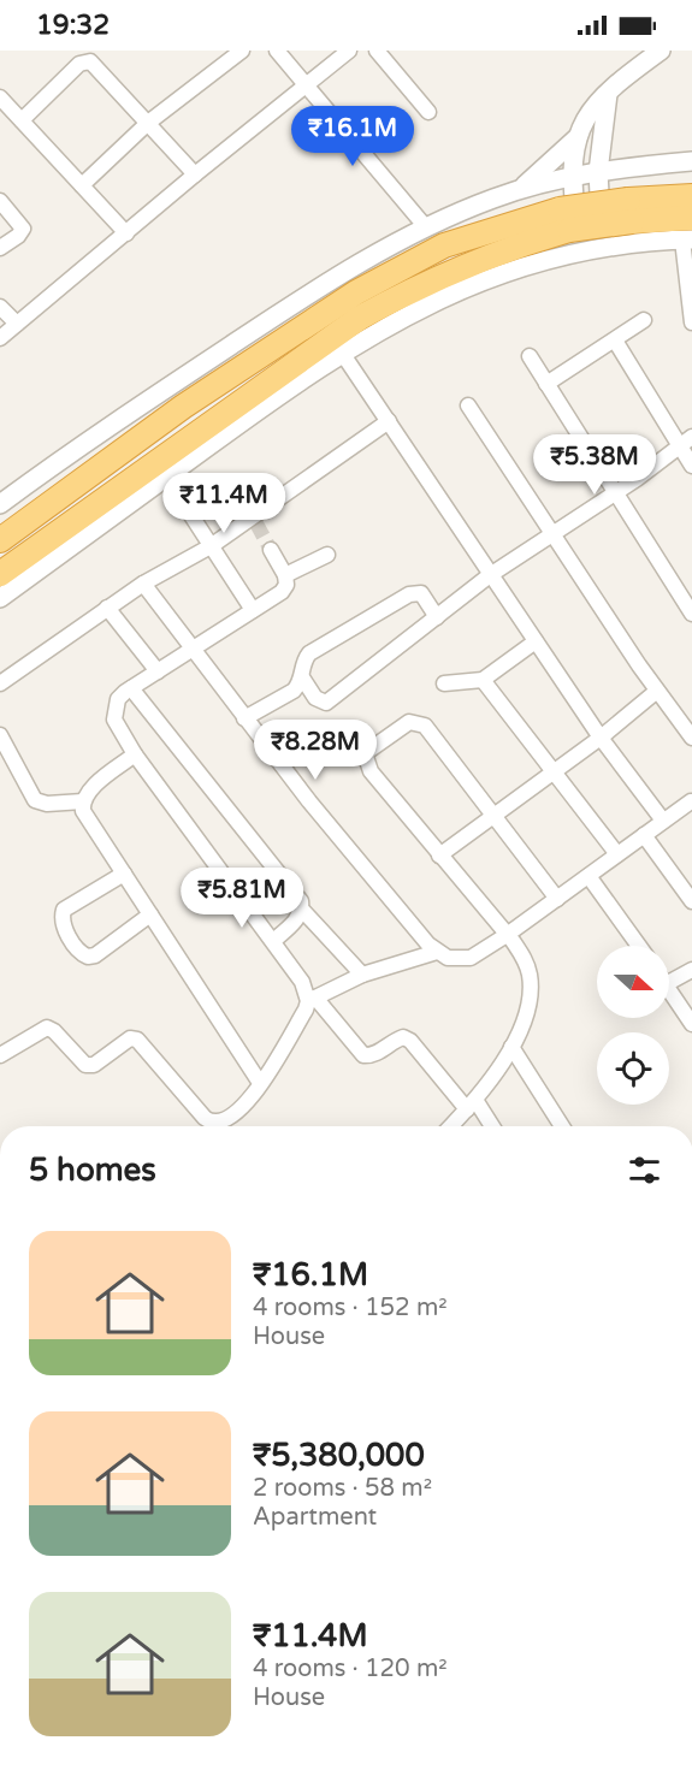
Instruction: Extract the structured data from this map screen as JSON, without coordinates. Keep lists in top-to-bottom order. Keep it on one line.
{"north":"right","page":{"status":"19:32","price":["₹16.1M","₹5.38M","₹11.4M","₹8.28M","₹5.81M"],"heading":"5 homes","list":[{"name":"₹16.1M","note":"4 rooms · 152 m² · House"},{"name":"₹5,380,000","note":"2 rooms · 58 m² · Apartment"},{"name":"₹11.4M","note":"4 rooms · 120 m² · House"}]}}
